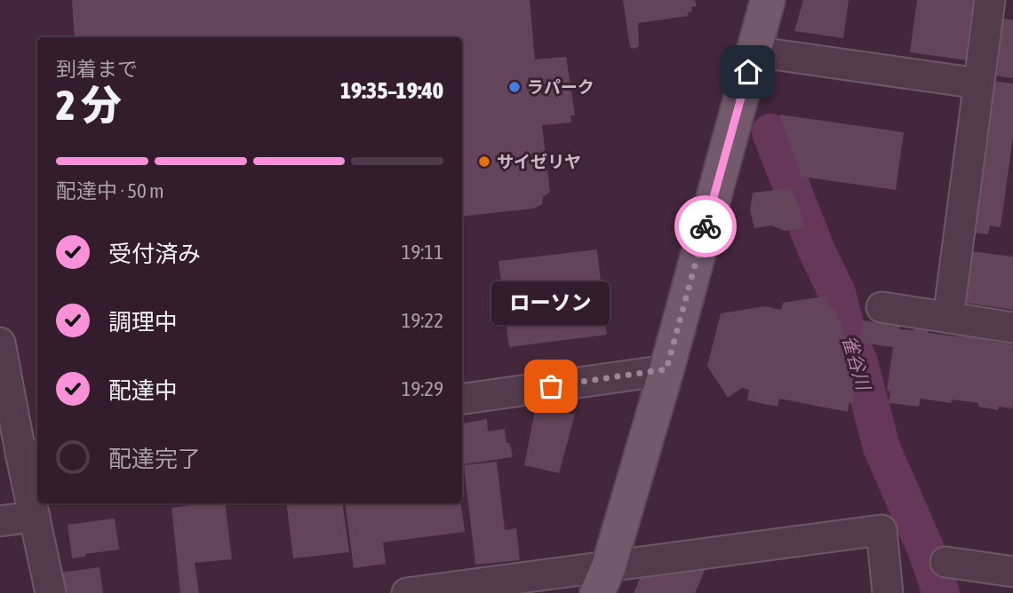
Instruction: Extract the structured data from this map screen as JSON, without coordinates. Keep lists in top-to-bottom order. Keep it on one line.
{"water":["雀谷川"],"places":["ラパーク","サイゼリヤ","ローソン"],"page":{"heading":["2 分","到着まで","19:35–19:40"],"bar":"配達中 · 50 m","list":[["受付済み","19:11"],["調理中","19:22"],["配達中","19:29"],"配達完了"],"bubble":"ローソン"}}
